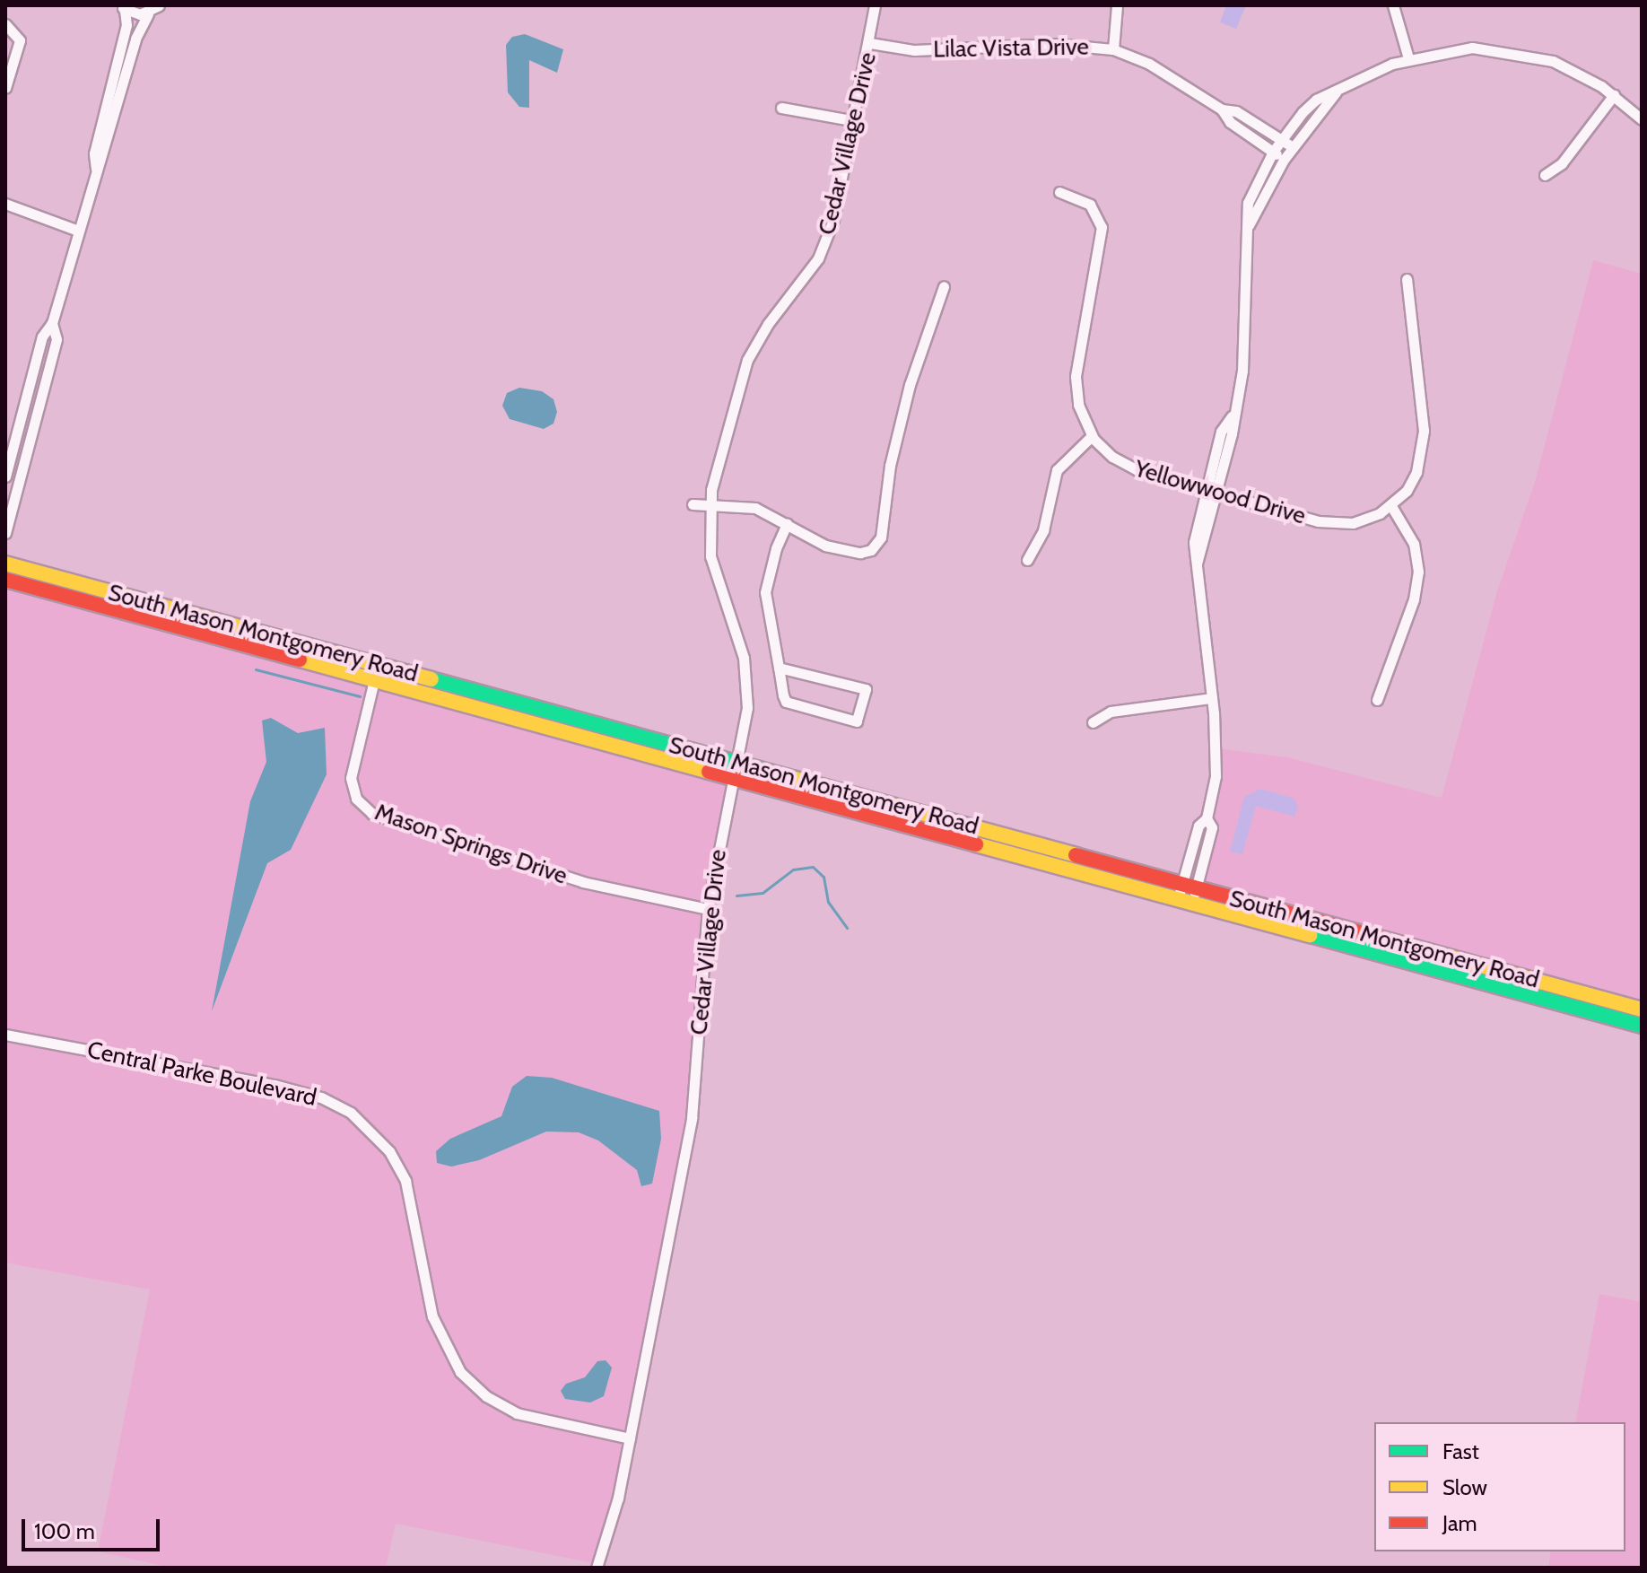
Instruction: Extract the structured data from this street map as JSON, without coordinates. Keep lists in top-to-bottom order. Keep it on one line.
{"streets":{"main road":["South Mason Montgomery Road"],"street":["Lilac Vista Drive","Cedar Village Drive","Yellowwood Drive","Mason Springs Drive","Central Parke Boulevard"]},"crossings":[["Lilac Vista Drive","Cedar Village Drive"],["Cedar Village Drive","South Mason Montgomery Road"],["Cedar Village Drive","Mason Springs Drive"],["Cedar Village Drive","Central Parke Boulevard"],["South Mason Montgomery Road","Mason Springs Drive"]],"legend":["Fast","Slow","Jam"],"scale_bar":"100 m"}
